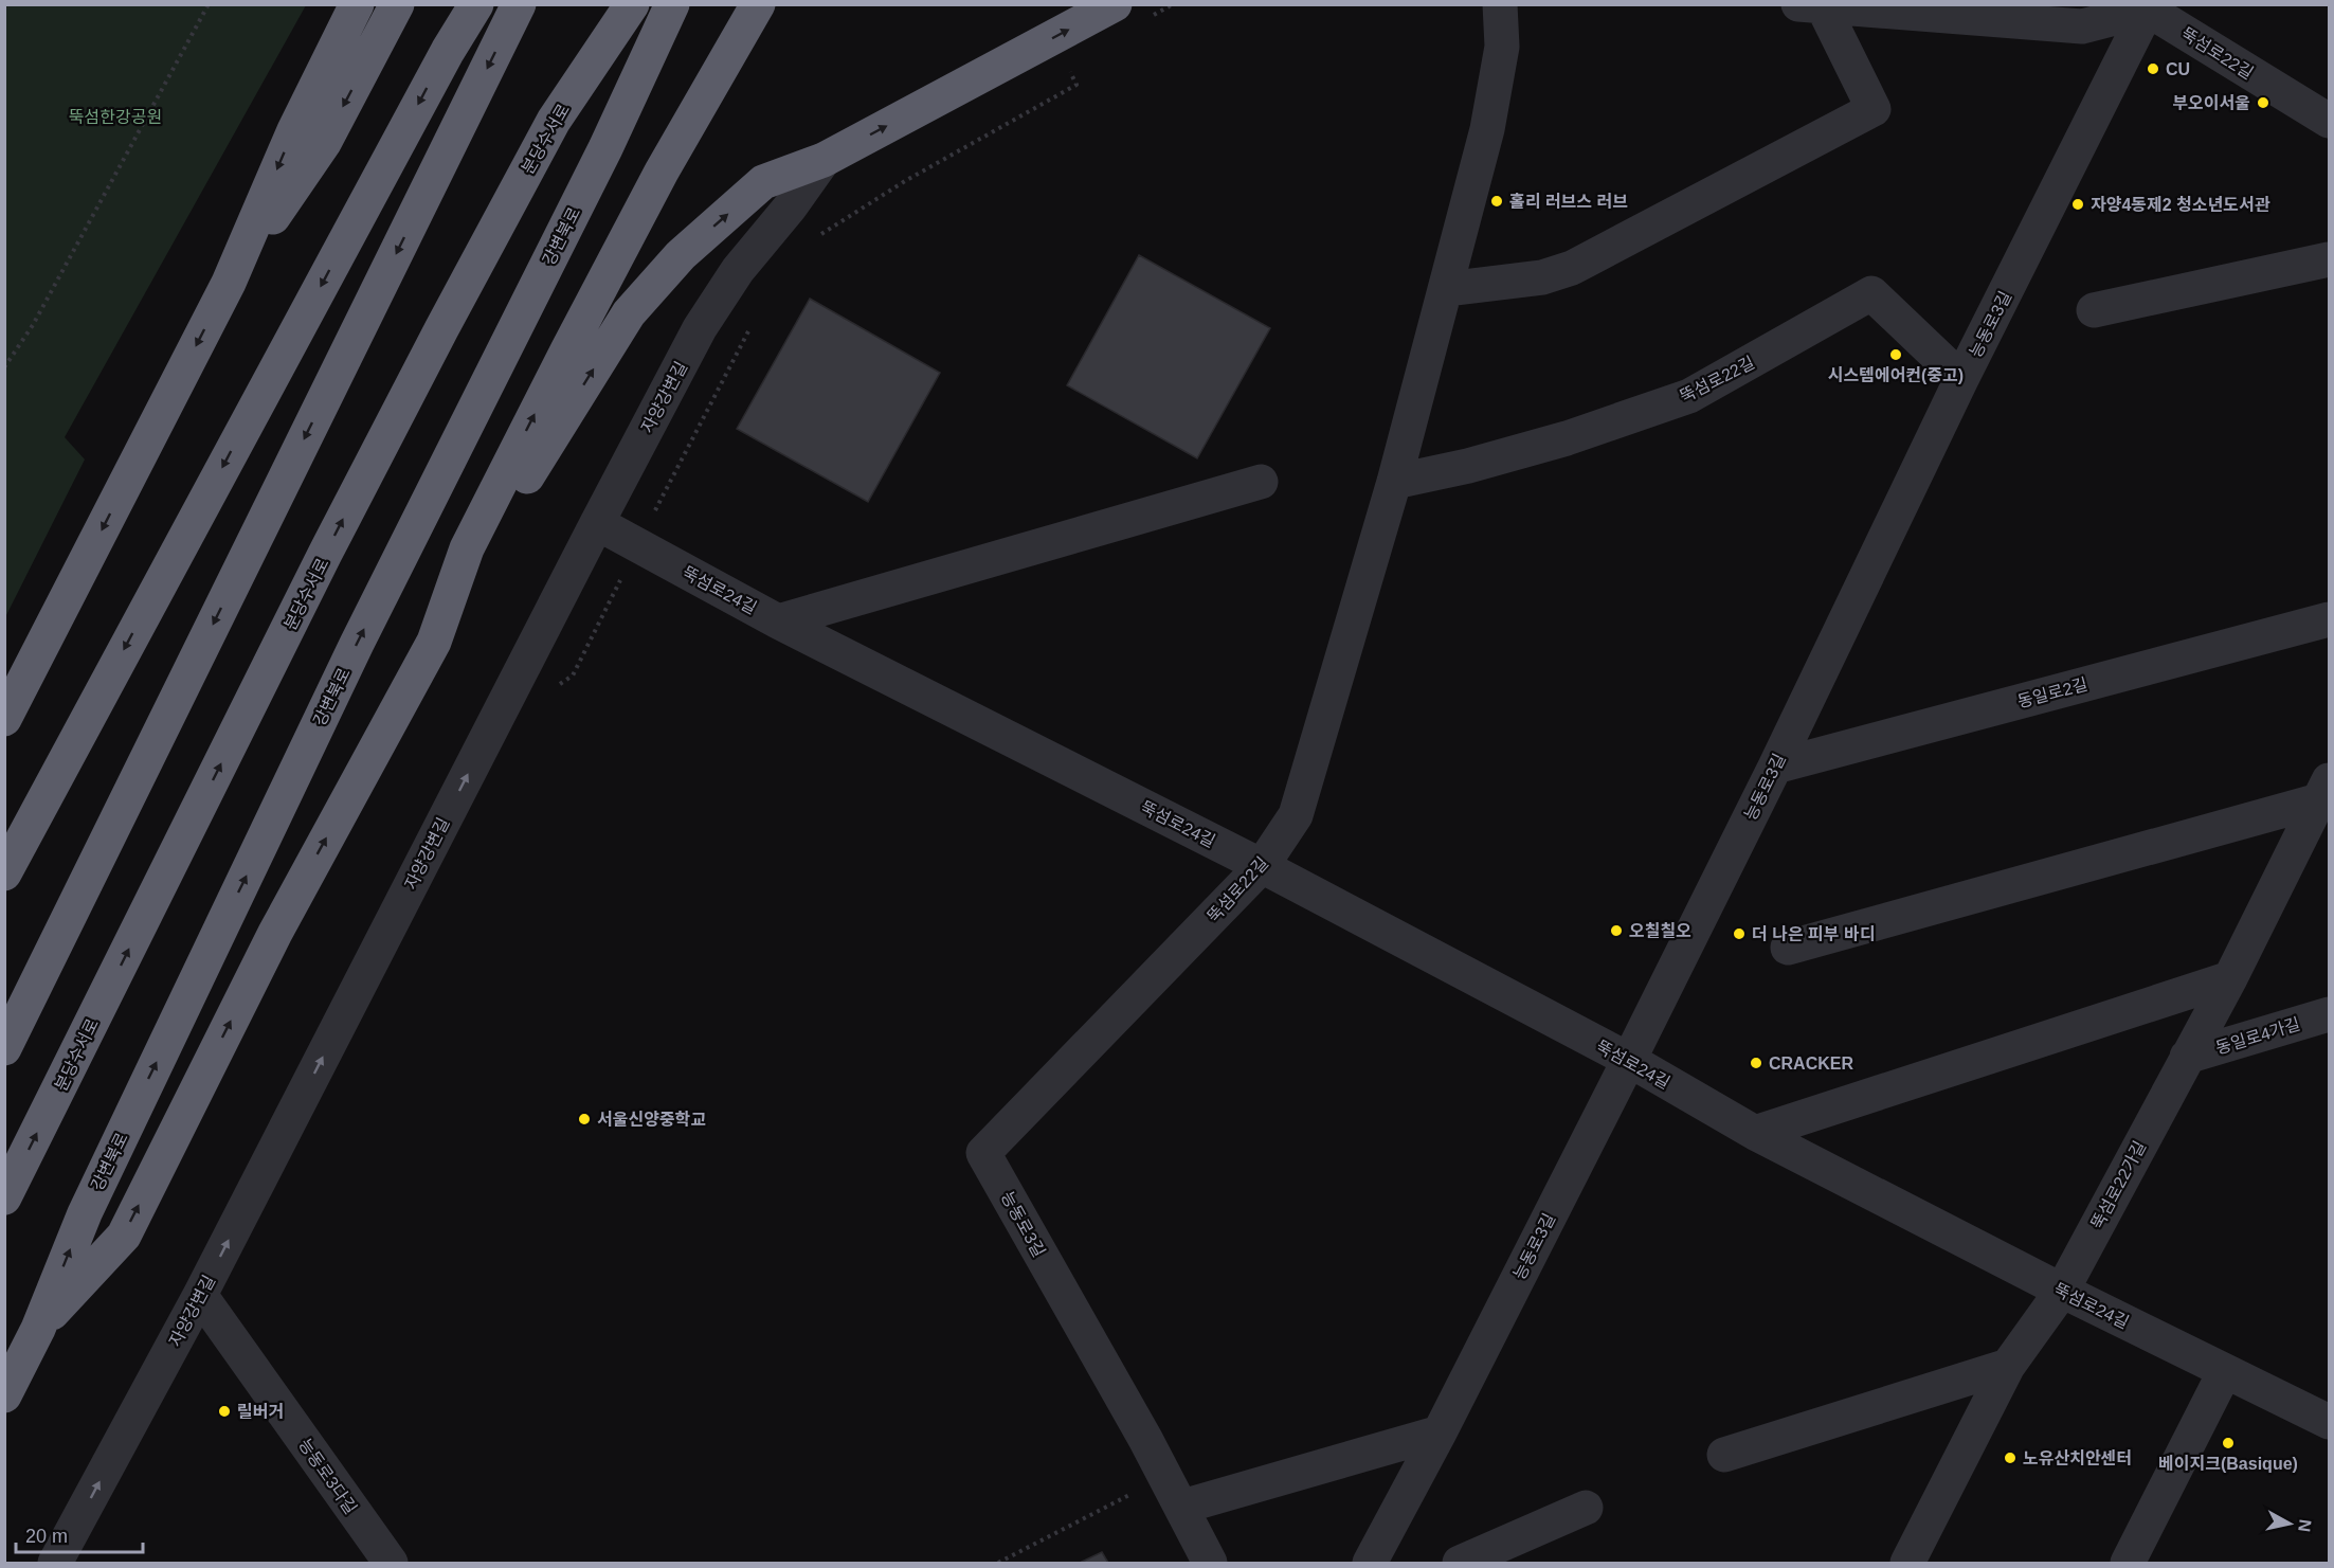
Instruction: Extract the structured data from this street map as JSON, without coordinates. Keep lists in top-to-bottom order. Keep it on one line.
{"streets":{"highway":["분당수서로","강변북로"],"street":["뚝섬로22길","능동로3길","자양강변길","뚝섬로24길","동일로2길","동일로4가길","뚝섬로22가길","능동로3다길"]},"crossings":[["뚝섬로22길","능동로3길"],["뚝섬로22길","뚝섬로24길"],["능동로3길","뚝섬로24길"],["능동로3길","동일로2길"],["자양강변길","뚝섬로24길"],["자양강변길","능동로3다길"],["뚝섬로24길","뚝섬로22가길"],["동일로4가길","뚝섬로22가길"]],"one_way":["자양강변길"],"parks":["뚝섬한강공원"],"places":["CU","부오이서울","홀리 러브스 러브","자양4동제2 청소년도서관","시스템에어컨(중고)","오칠칠오","더 나은 피부 바디","CRACKER","서울신양중학교","릴버거","베이지크(Basique)","노유산치안센터"],"scale_bar":"20 m","north":"right"}
